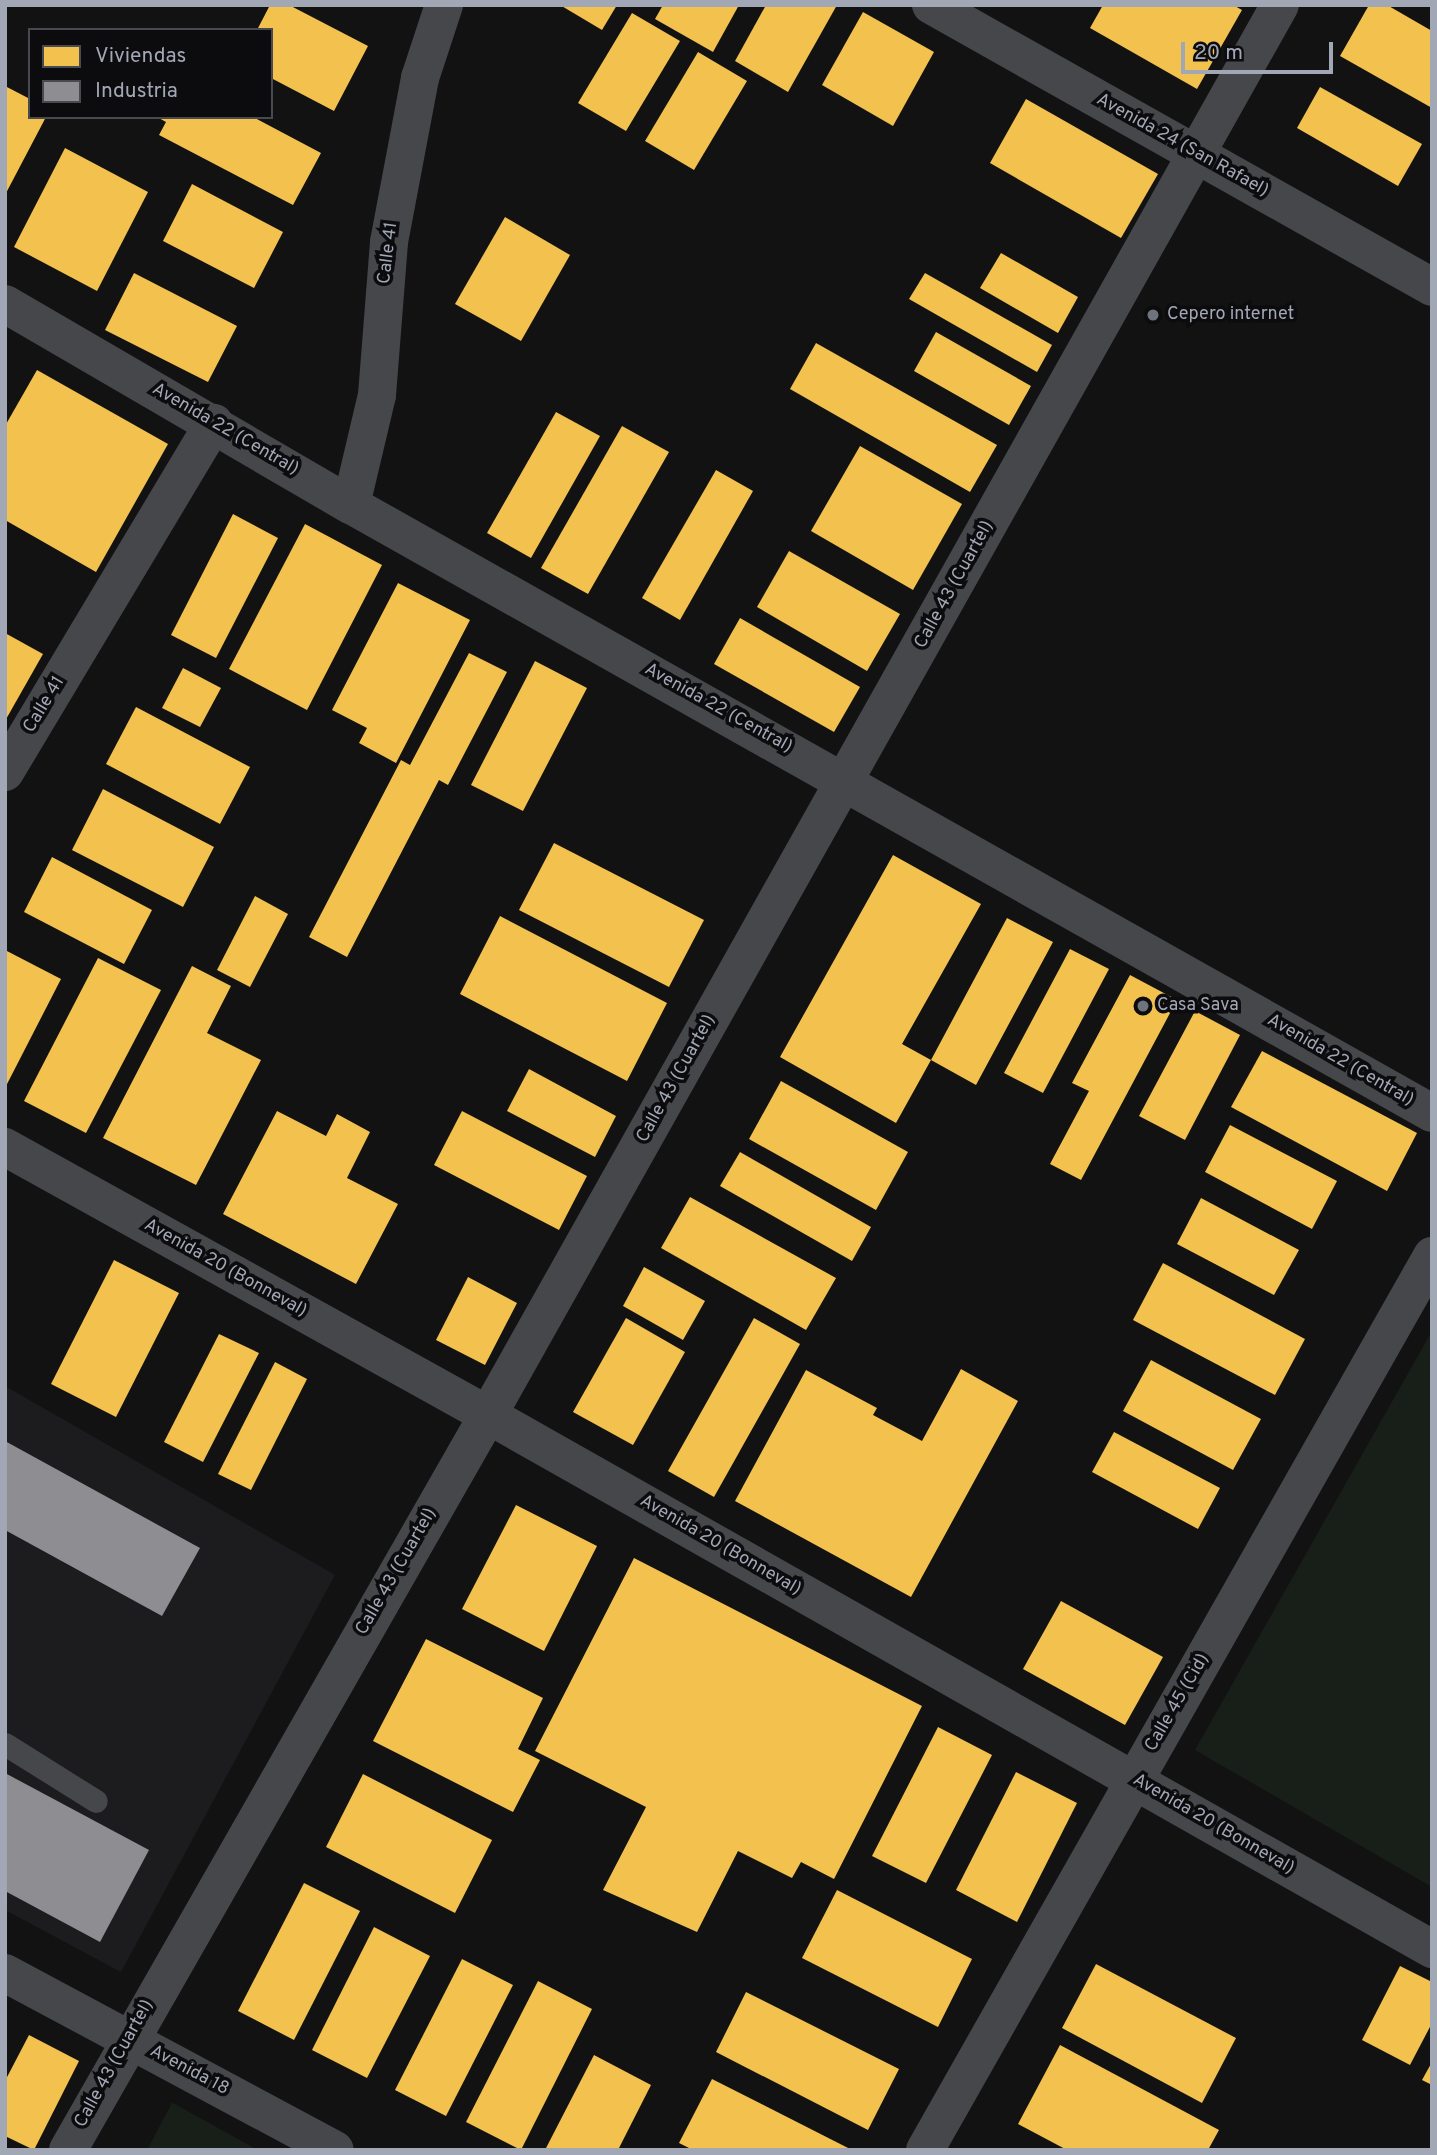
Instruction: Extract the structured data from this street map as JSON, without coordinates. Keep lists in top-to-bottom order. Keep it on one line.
{"streets":{"street":["Avenida 24 (San Rafael)","Calle 41","Avenida 22 (Central)","Calle 43 (Cuartel)","Avenida 20 (Bonneval)","Calle 45 (Cid)","Avenida 18"]},"crossings":[["Avenida 24 (San Rafael)","Calle 43 (Cuartel)"],["Calle 41","Avenida 22 (Central)"],["Avenida 22 (Central)","Calle 43 (Cuartel)"],["Calle 43 (Cuartel)","Avenida 20 (Bonneval)"],["Calle 43 (Cuartel)","Avenida 18"],["Avenida 20 (Bonneval)","Calle 45 (Cid)"]],"places":["Cepero internet","Casa Sava"],"legend":["Viviendas","Industria"],"scale_bar":"20 m"}
